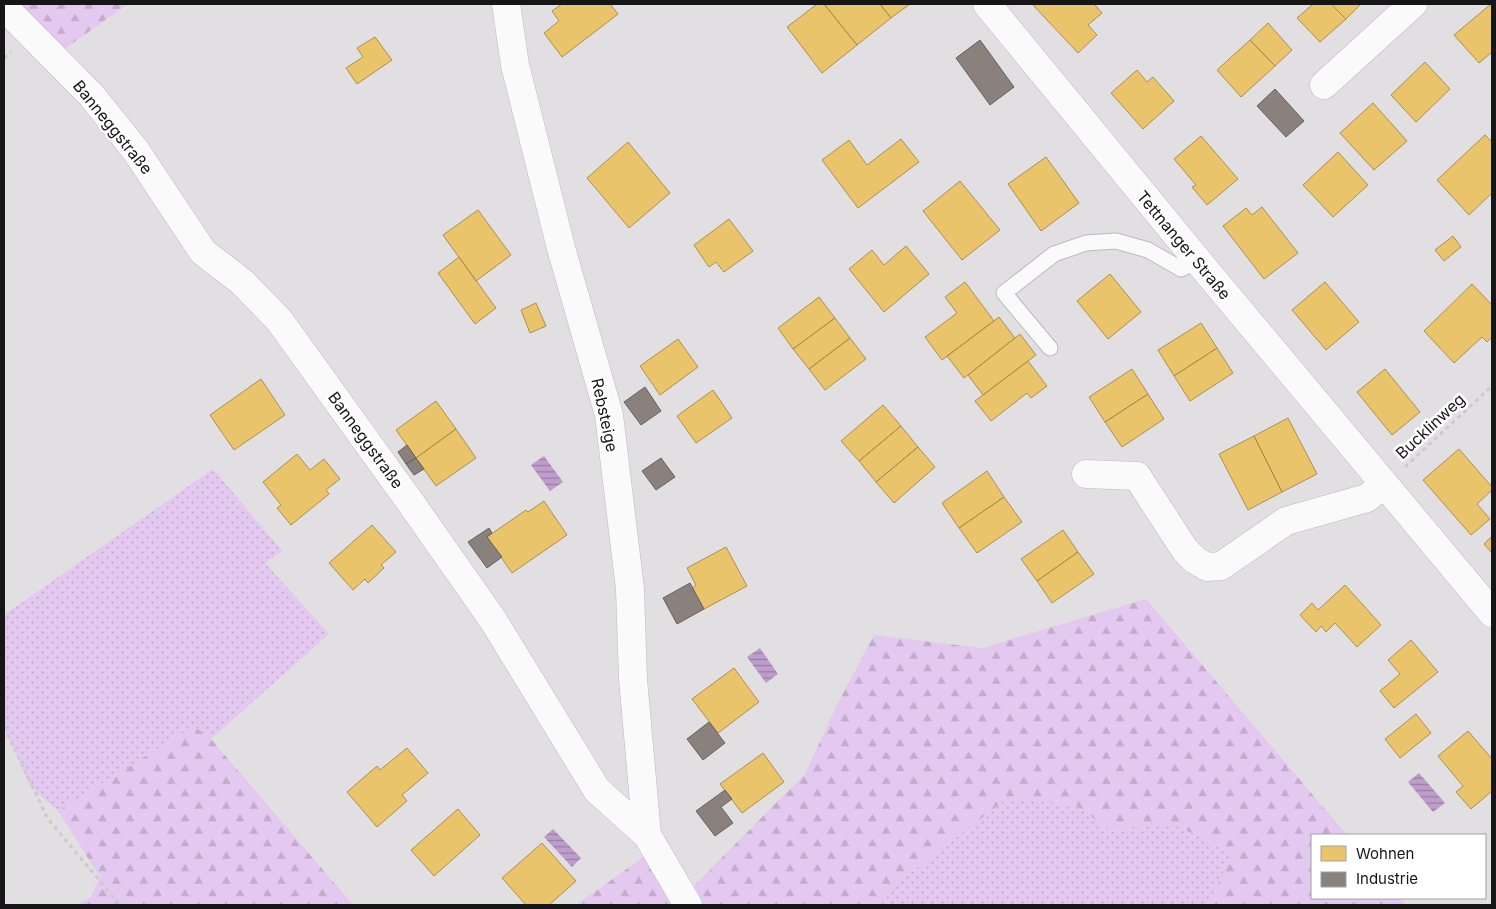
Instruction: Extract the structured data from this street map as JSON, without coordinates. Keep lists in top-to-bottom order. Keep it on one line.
{"streets":{"street":["Banneggstraße","Tettnanger Straße","Rebsteige"],"path":["Bucklinweg"]},"crossings":[["Banneggstraße","Rebsteige"],["Tettnanger Straße","Bucklinweg"]],"legend":["Wohnen","Industrie"]}
